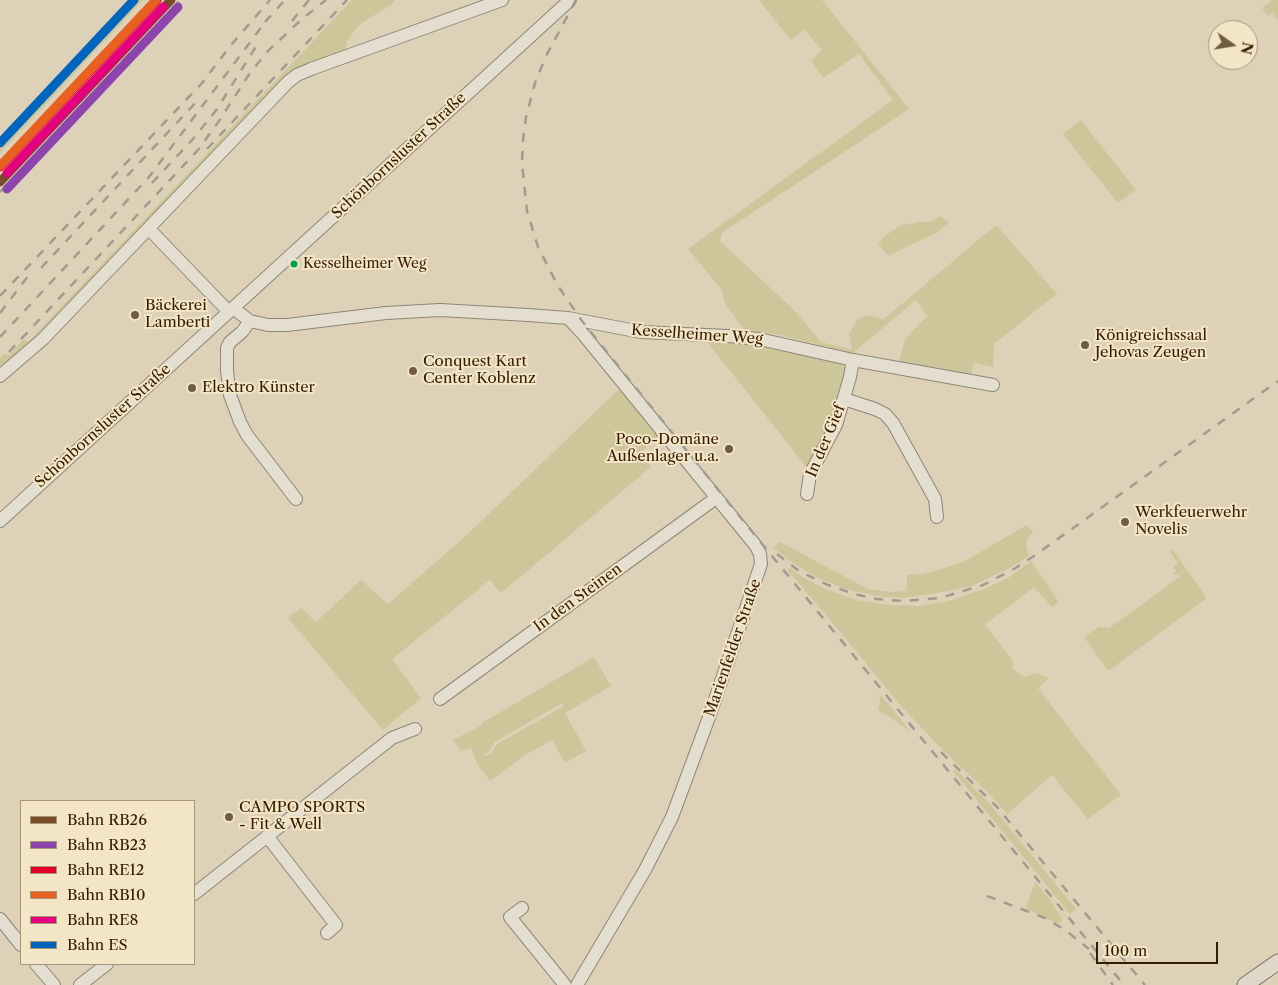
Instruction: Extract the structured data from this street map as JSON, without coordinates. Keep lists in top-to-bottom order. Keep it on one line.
{"streets":{"street":["Schönbornsluster Straße","Kesselheimer Weg","In der Gief","In den Steinen","Marienfelder Straße"]},"crossings":[["Schönbornsluster Straße","Kesselheimer Weg"],["Kesselheimer Weg","In der Gief"],["Kesselheimer Weg","Marienfelder Straße"],["In den Steinen","Marienfelder Straße"]],"places":["Kesselheimer Weg","Bäckerei Lamberti","Königreichssaal Jehovas Zeugen","Conquest Kart Center Koblenz","Elektro Künster","Poco-Domäne Außenlager u.a.","Werkfeuerwehr Novelis","CAMPO SPORTS - Fit & Well"],"lines":["rail line RB26","rail line RE12","rail line RB10","rail line ES","rail line RB23","rail line RE8"],"legend":["Bahn RB26","Bahn RB23","Bahn RE12","Bahn RB10","Bahn RE8","Bahn ES"],"scale_bar":"100 m","north":"right"}
